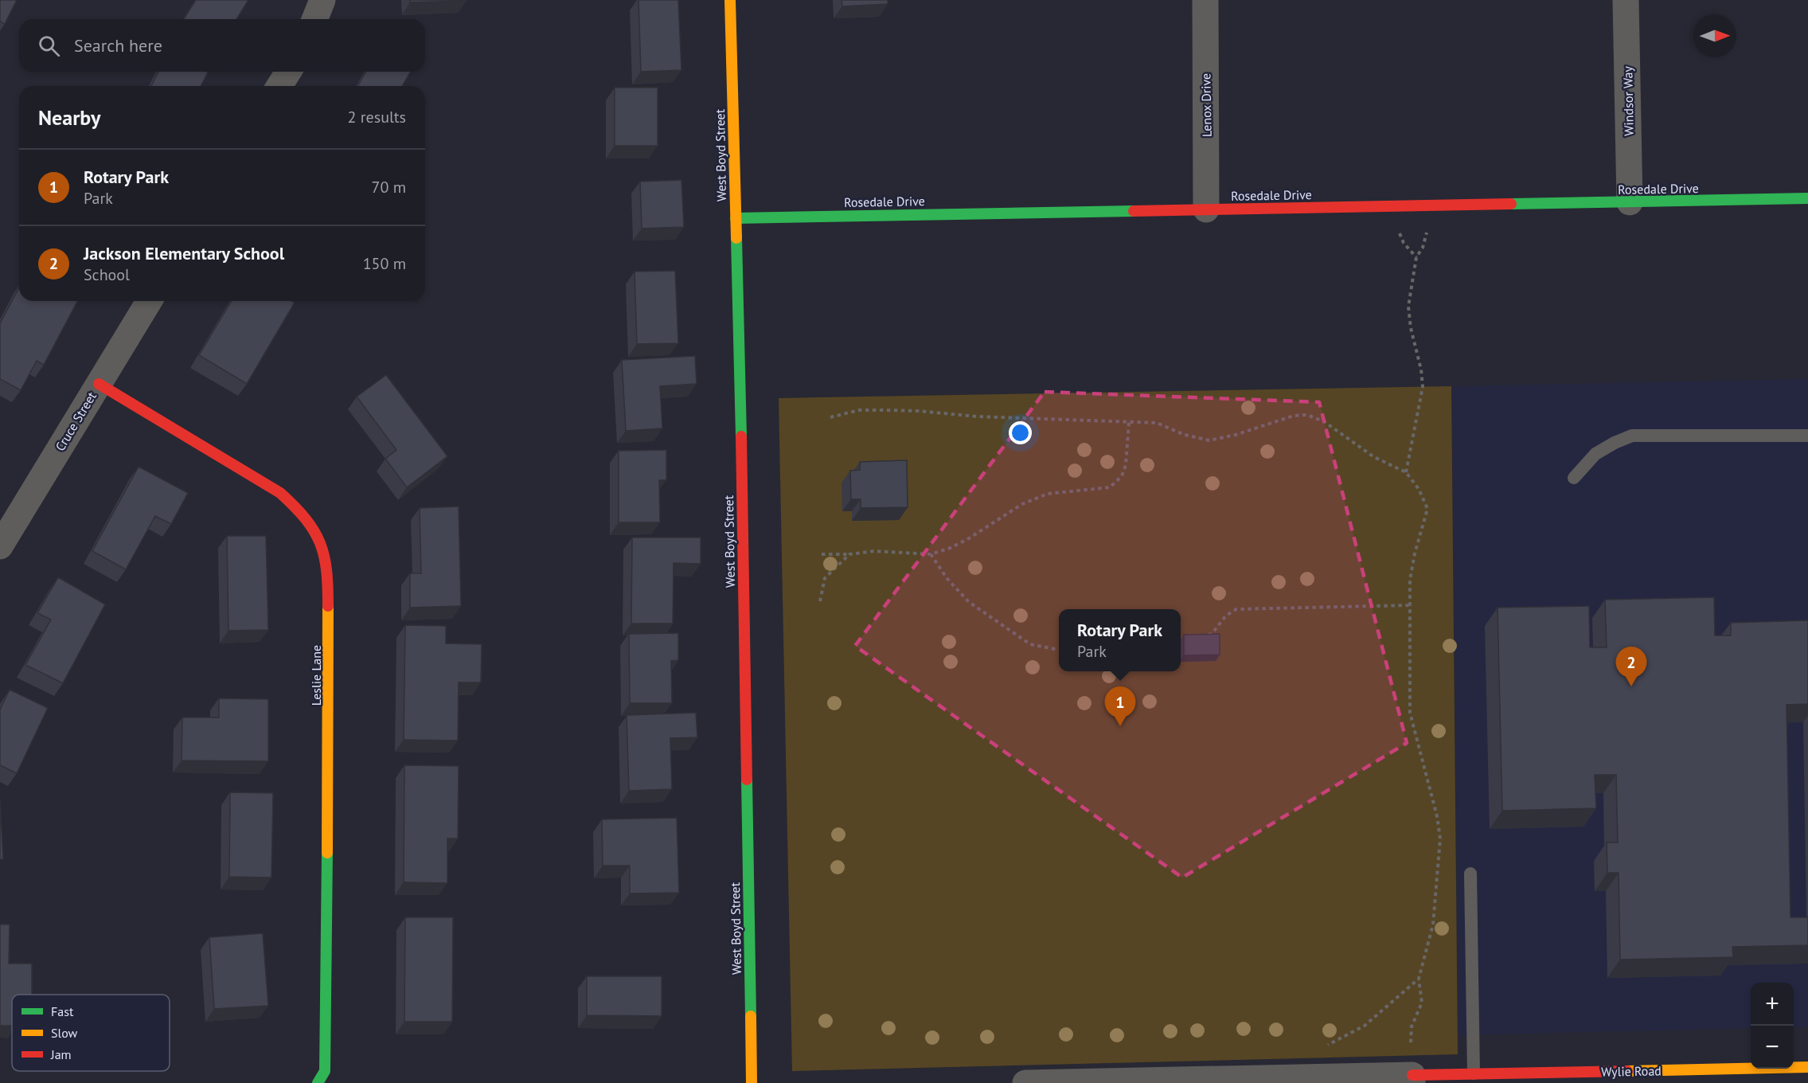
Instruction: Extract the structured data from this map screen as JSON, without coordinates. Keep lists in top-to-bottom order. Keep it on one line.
{"streets":{"street":["Windsor Way","Lenox Drive","West Boyd Street","Rosedale Drive","Cruce Street","Leslie Lane","Wylie Road"]},"crossings":[["Windsor Way","Rosedale Drive"],["Lenox Drive","Rosedale Drive"],["West Boyd Street","Rosedale Drive"],["Cruce Street","Leslie Lane"]],"legend":["Fast","Slow","Jam"],"north":"right","page":{"search":"Search here","heading":["Nearby","2 results"],"list":[{"mark":"1","name":"Rotary Park","note":"Park","value":"70 m"},{"mark":"2","name":"Jackson Elementary School","note":"School","value":"150 m"}],"popup":["Rotary Park","Park"],"pins":["2","1"],"map_buttons":["+","−"]}}
